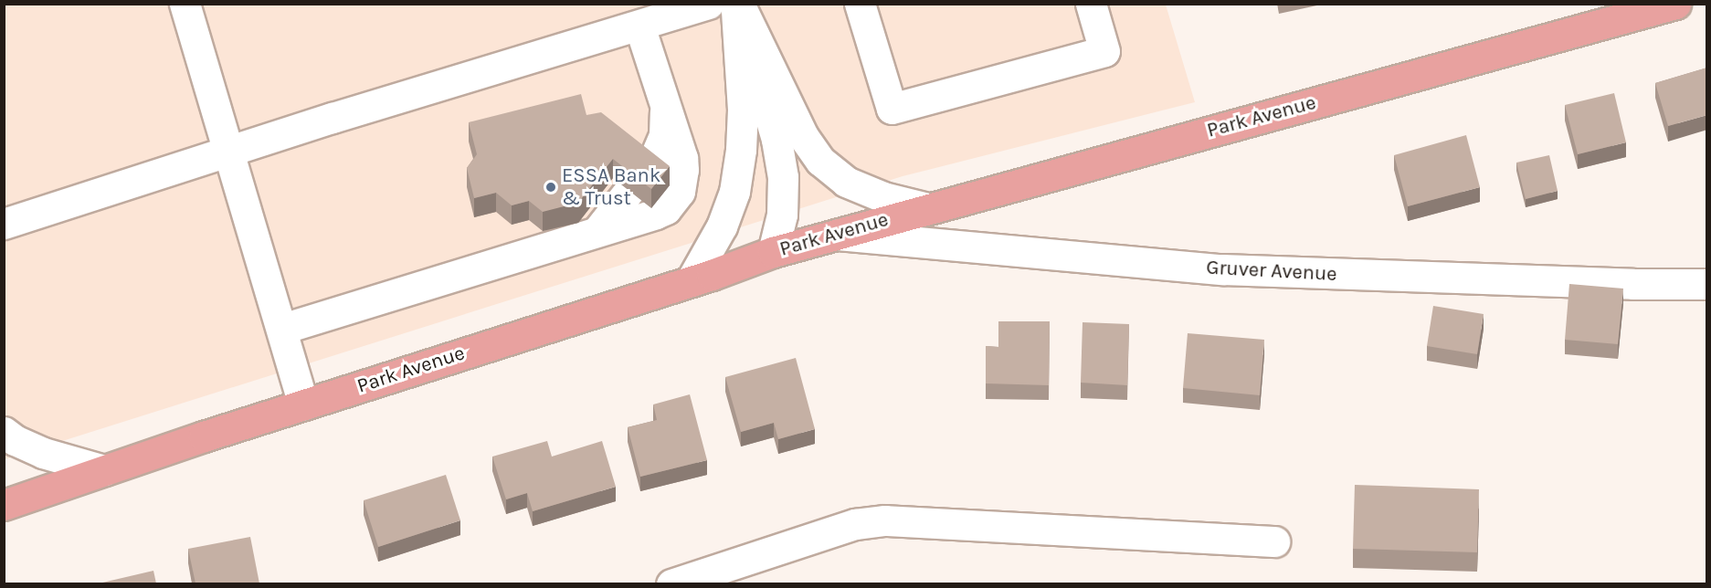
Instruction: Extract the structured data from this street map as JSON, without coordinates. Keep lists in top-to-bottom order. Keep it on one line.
{"streets":{"main road":["Park Avenue"],"street":["Gruver Avenue"]},"crossings":[["Park Avenue","Gruver Avenue"]],"places":["ESSA Bank & Trust"]}
